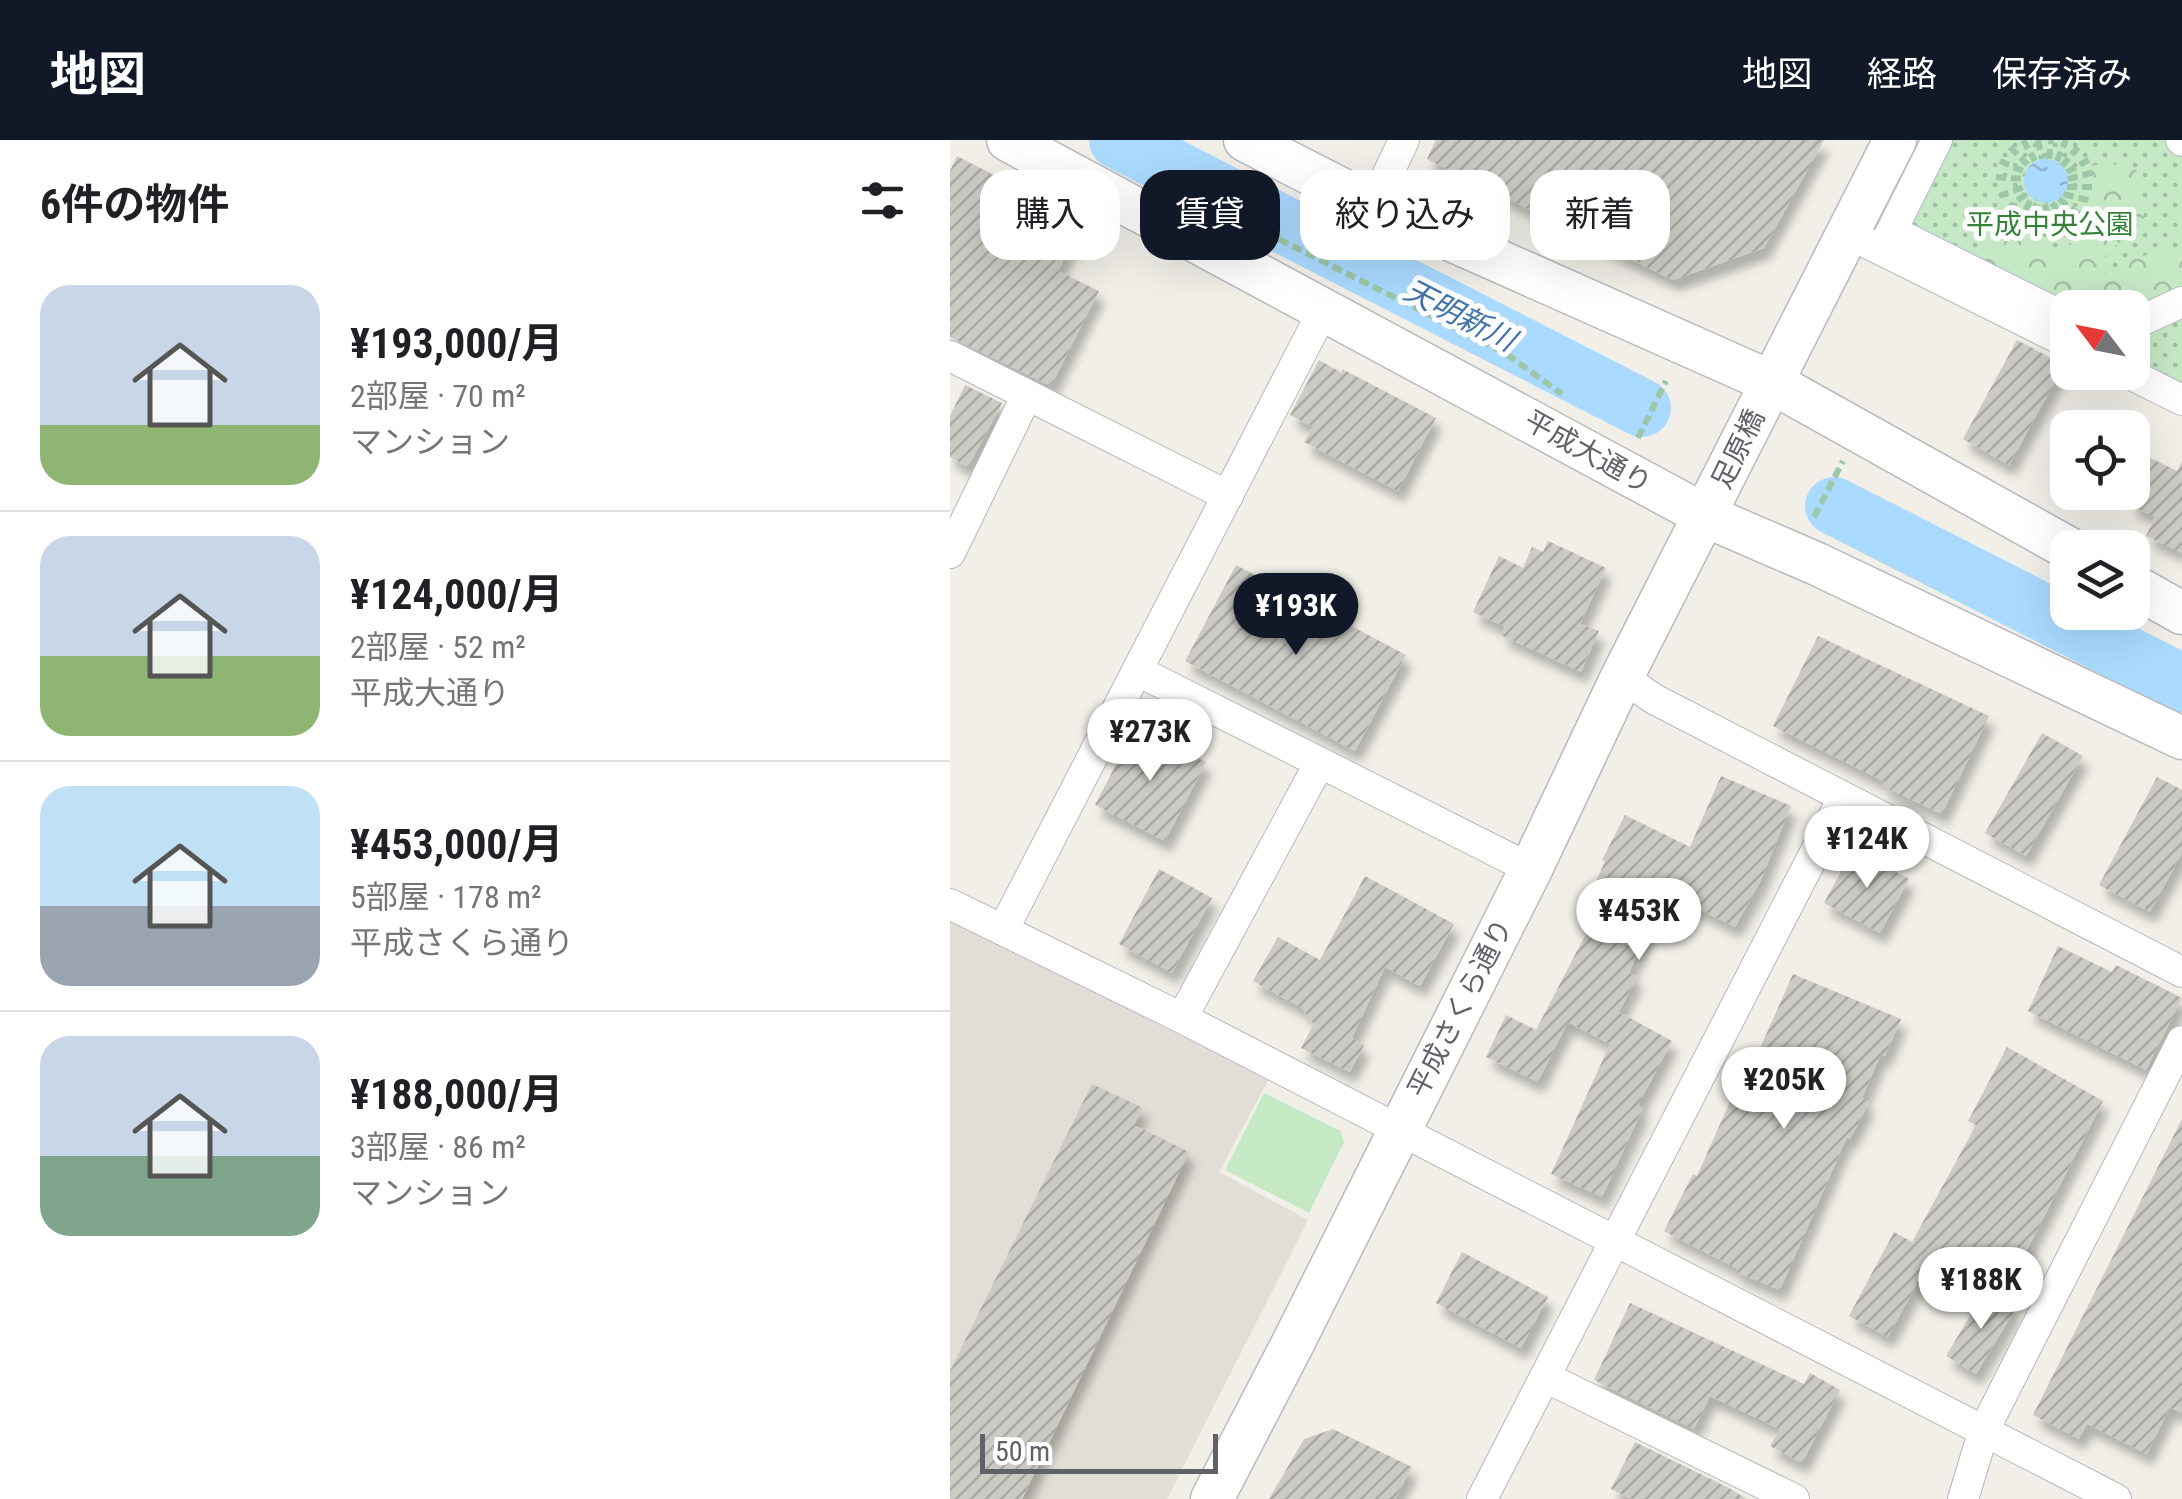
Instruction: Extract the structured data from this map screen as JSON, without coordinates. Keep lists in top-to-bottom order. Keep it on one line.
{"streets":{"street":["足原橋","平成大通り","平成さくら通り"]},"crossings":[["足原橋","平成大通り"],["足原橋","平成さくら通り"],["平成大通り","平成さくら通り"]],"water":["天明新川"],"parks":["平成中央公園"],"scale_bar":"50 m","north":"top left","page":{"header":"地図","nav":["地図","経路","保存済み"],"heading":"6件の物件","chip":["購入","賃貸","絞り込み","新着"],"list":[{"name":"¥193,000/月","note":"2部屋 · 70 m² · マンション"},{"name":"¥124,000/月","note":"2部屋 · 52 m² · 平成大通り"},{"name":"¥453,000/月","note":"5部屋 · 178 m² · 平成さくら通り"},{"name":"¥188,000/月","note":"3部屋 · 86 m² · マンション"}],"price":["¥193K","¥273K","¥124K","¥453K","¥205K","¥188K"],"scale":"50 m"}}
